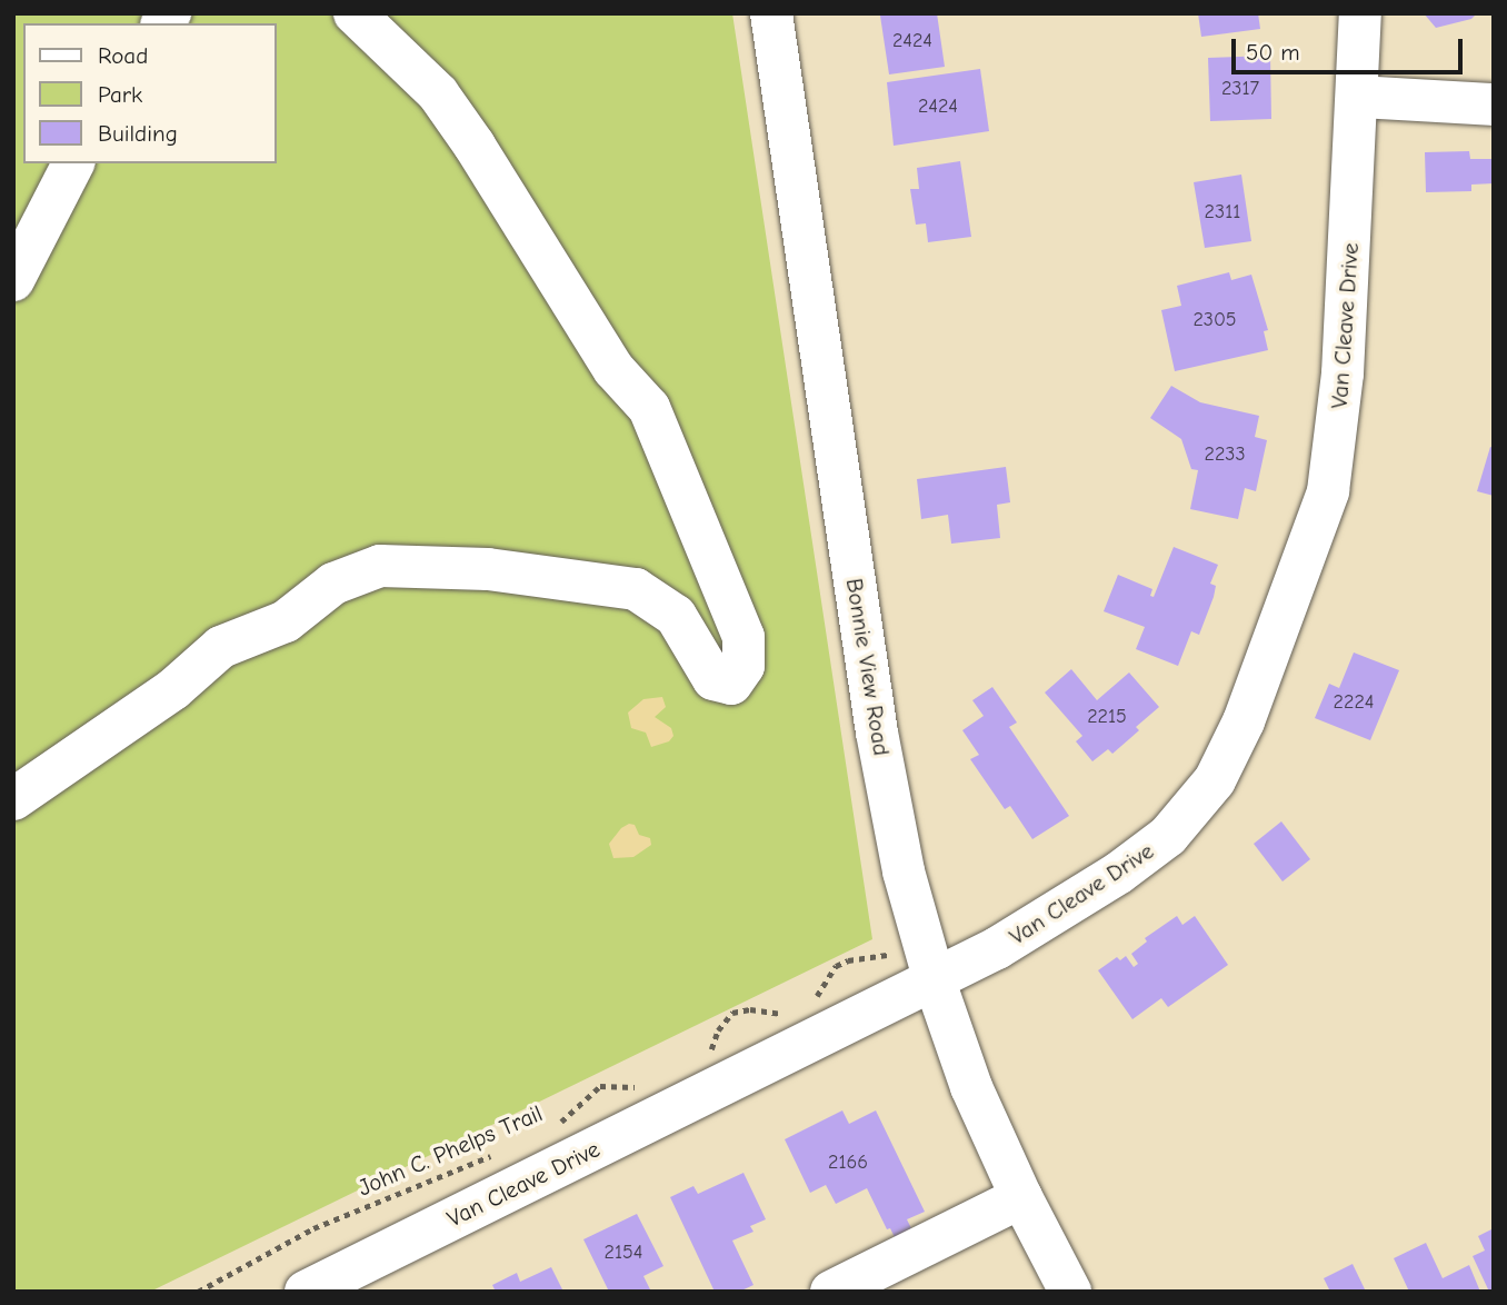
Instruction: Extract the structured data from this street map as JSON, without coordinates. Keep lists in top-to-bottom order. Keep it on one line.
{"streets":{"street":["Van Cleave Drive","Bonnie View Road"],"path":["John C. Phelps Trail"]},"crossings":[["Van Cleave Drive","Bonnie View Road"]],"house_numbers":["2424","2317","2424","2311","2305","2233","2224","2215","2166","2154"],"legend":["Road","Park","Building"],"scale_bar":"50 m"}
